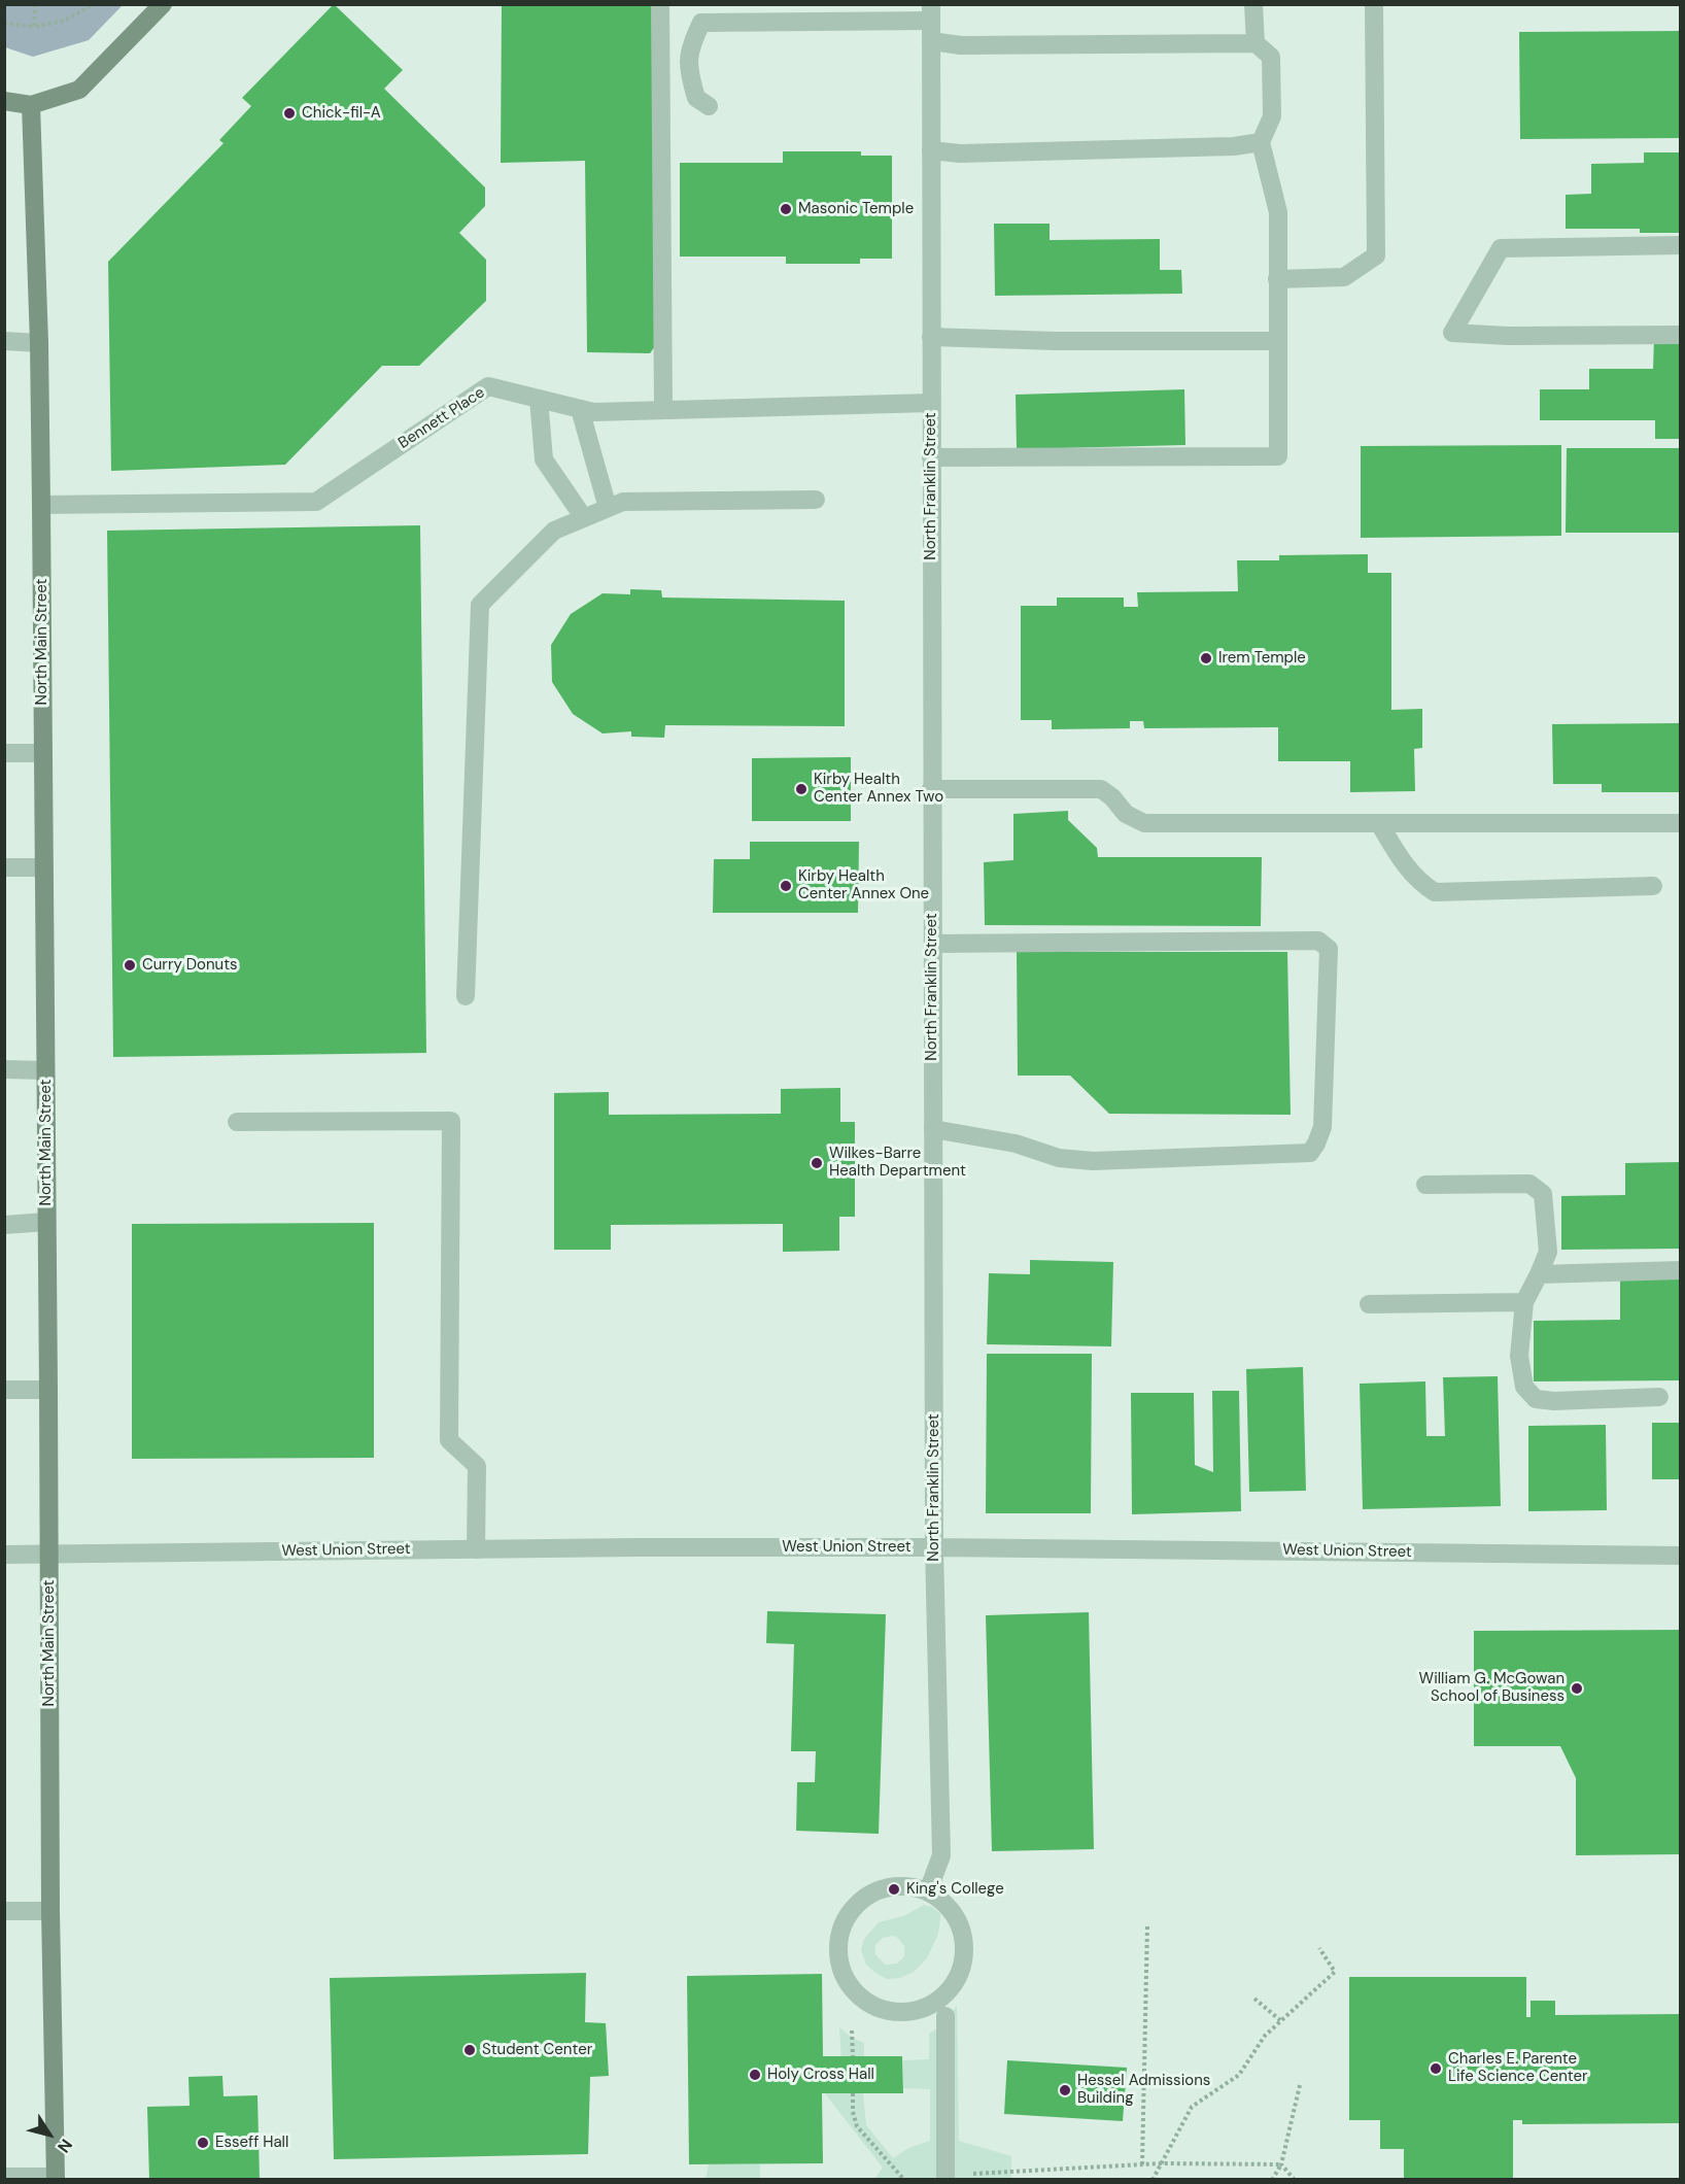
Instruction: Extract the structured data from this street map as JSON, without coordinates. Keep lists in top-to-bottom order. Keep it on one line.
{"streets":{"street":["Bennett Place","North Franklin Street","North Main Street","West Union Street"]},"crossings":[["Bennett Place","North Franklin Street"],["Bennett Place","North Main Street"],["North Franklin Street","West Union Street"],["North Main Street","West Union Street"]],"places":["Chick-fil-A","Masonic Temple","Irem Temple","Kirby Health Center Annex Two","Kirby Health Center Annex One","Curry Donuts","Wilkes-Barre Health Department","William G. McGowan School of Business","King's College","Student Center","Charles E. Parente Life Science Center","Holy Cross Hall","Hessel Admissions Building","Esseff Hall"],"north":"bottom right"}
